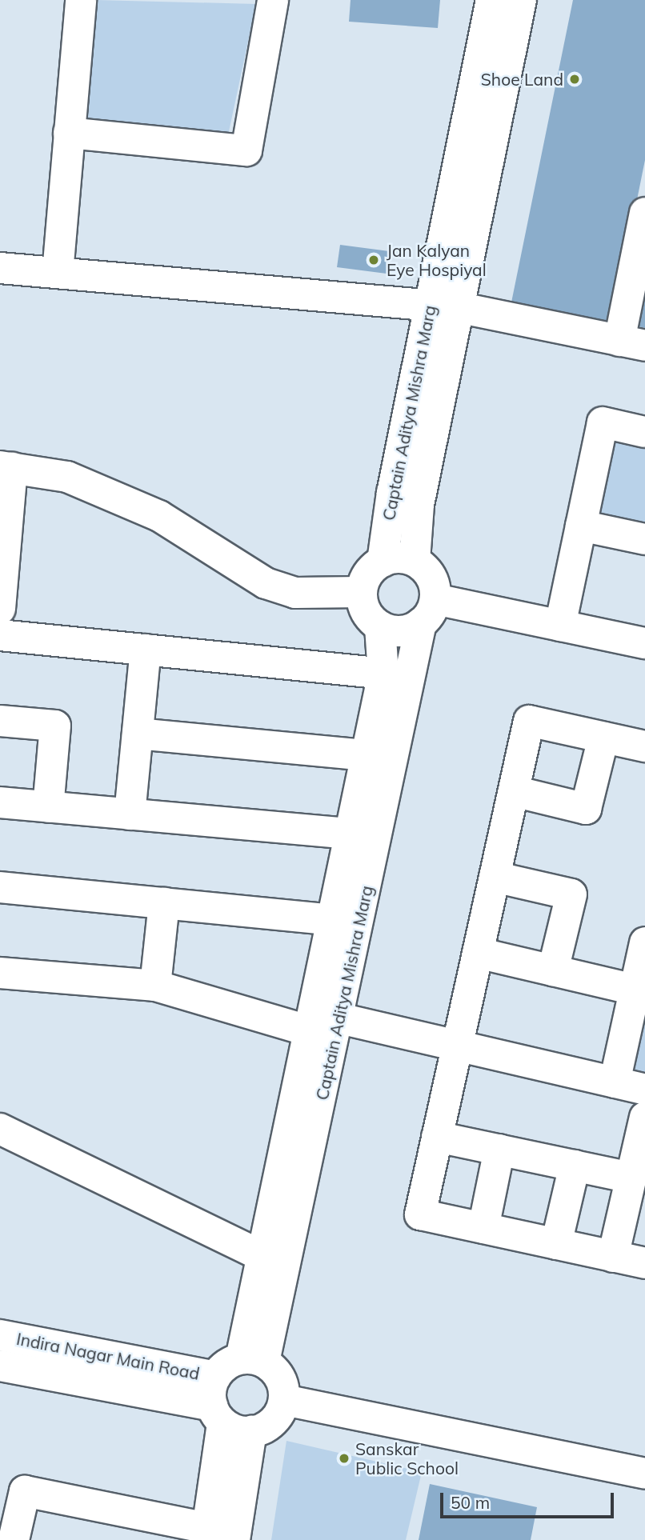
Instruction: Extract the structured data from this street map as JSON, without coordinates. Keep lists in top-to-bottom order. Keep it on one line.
{"streets":{"street":["Captain Aditya Mishra Marg","Indira Nagar Main Road"]},"places":["Shoe Land","Jan Kalyan Eye Hospiyal","Sanskar Public School"],"scale_bar":"50 m"}
